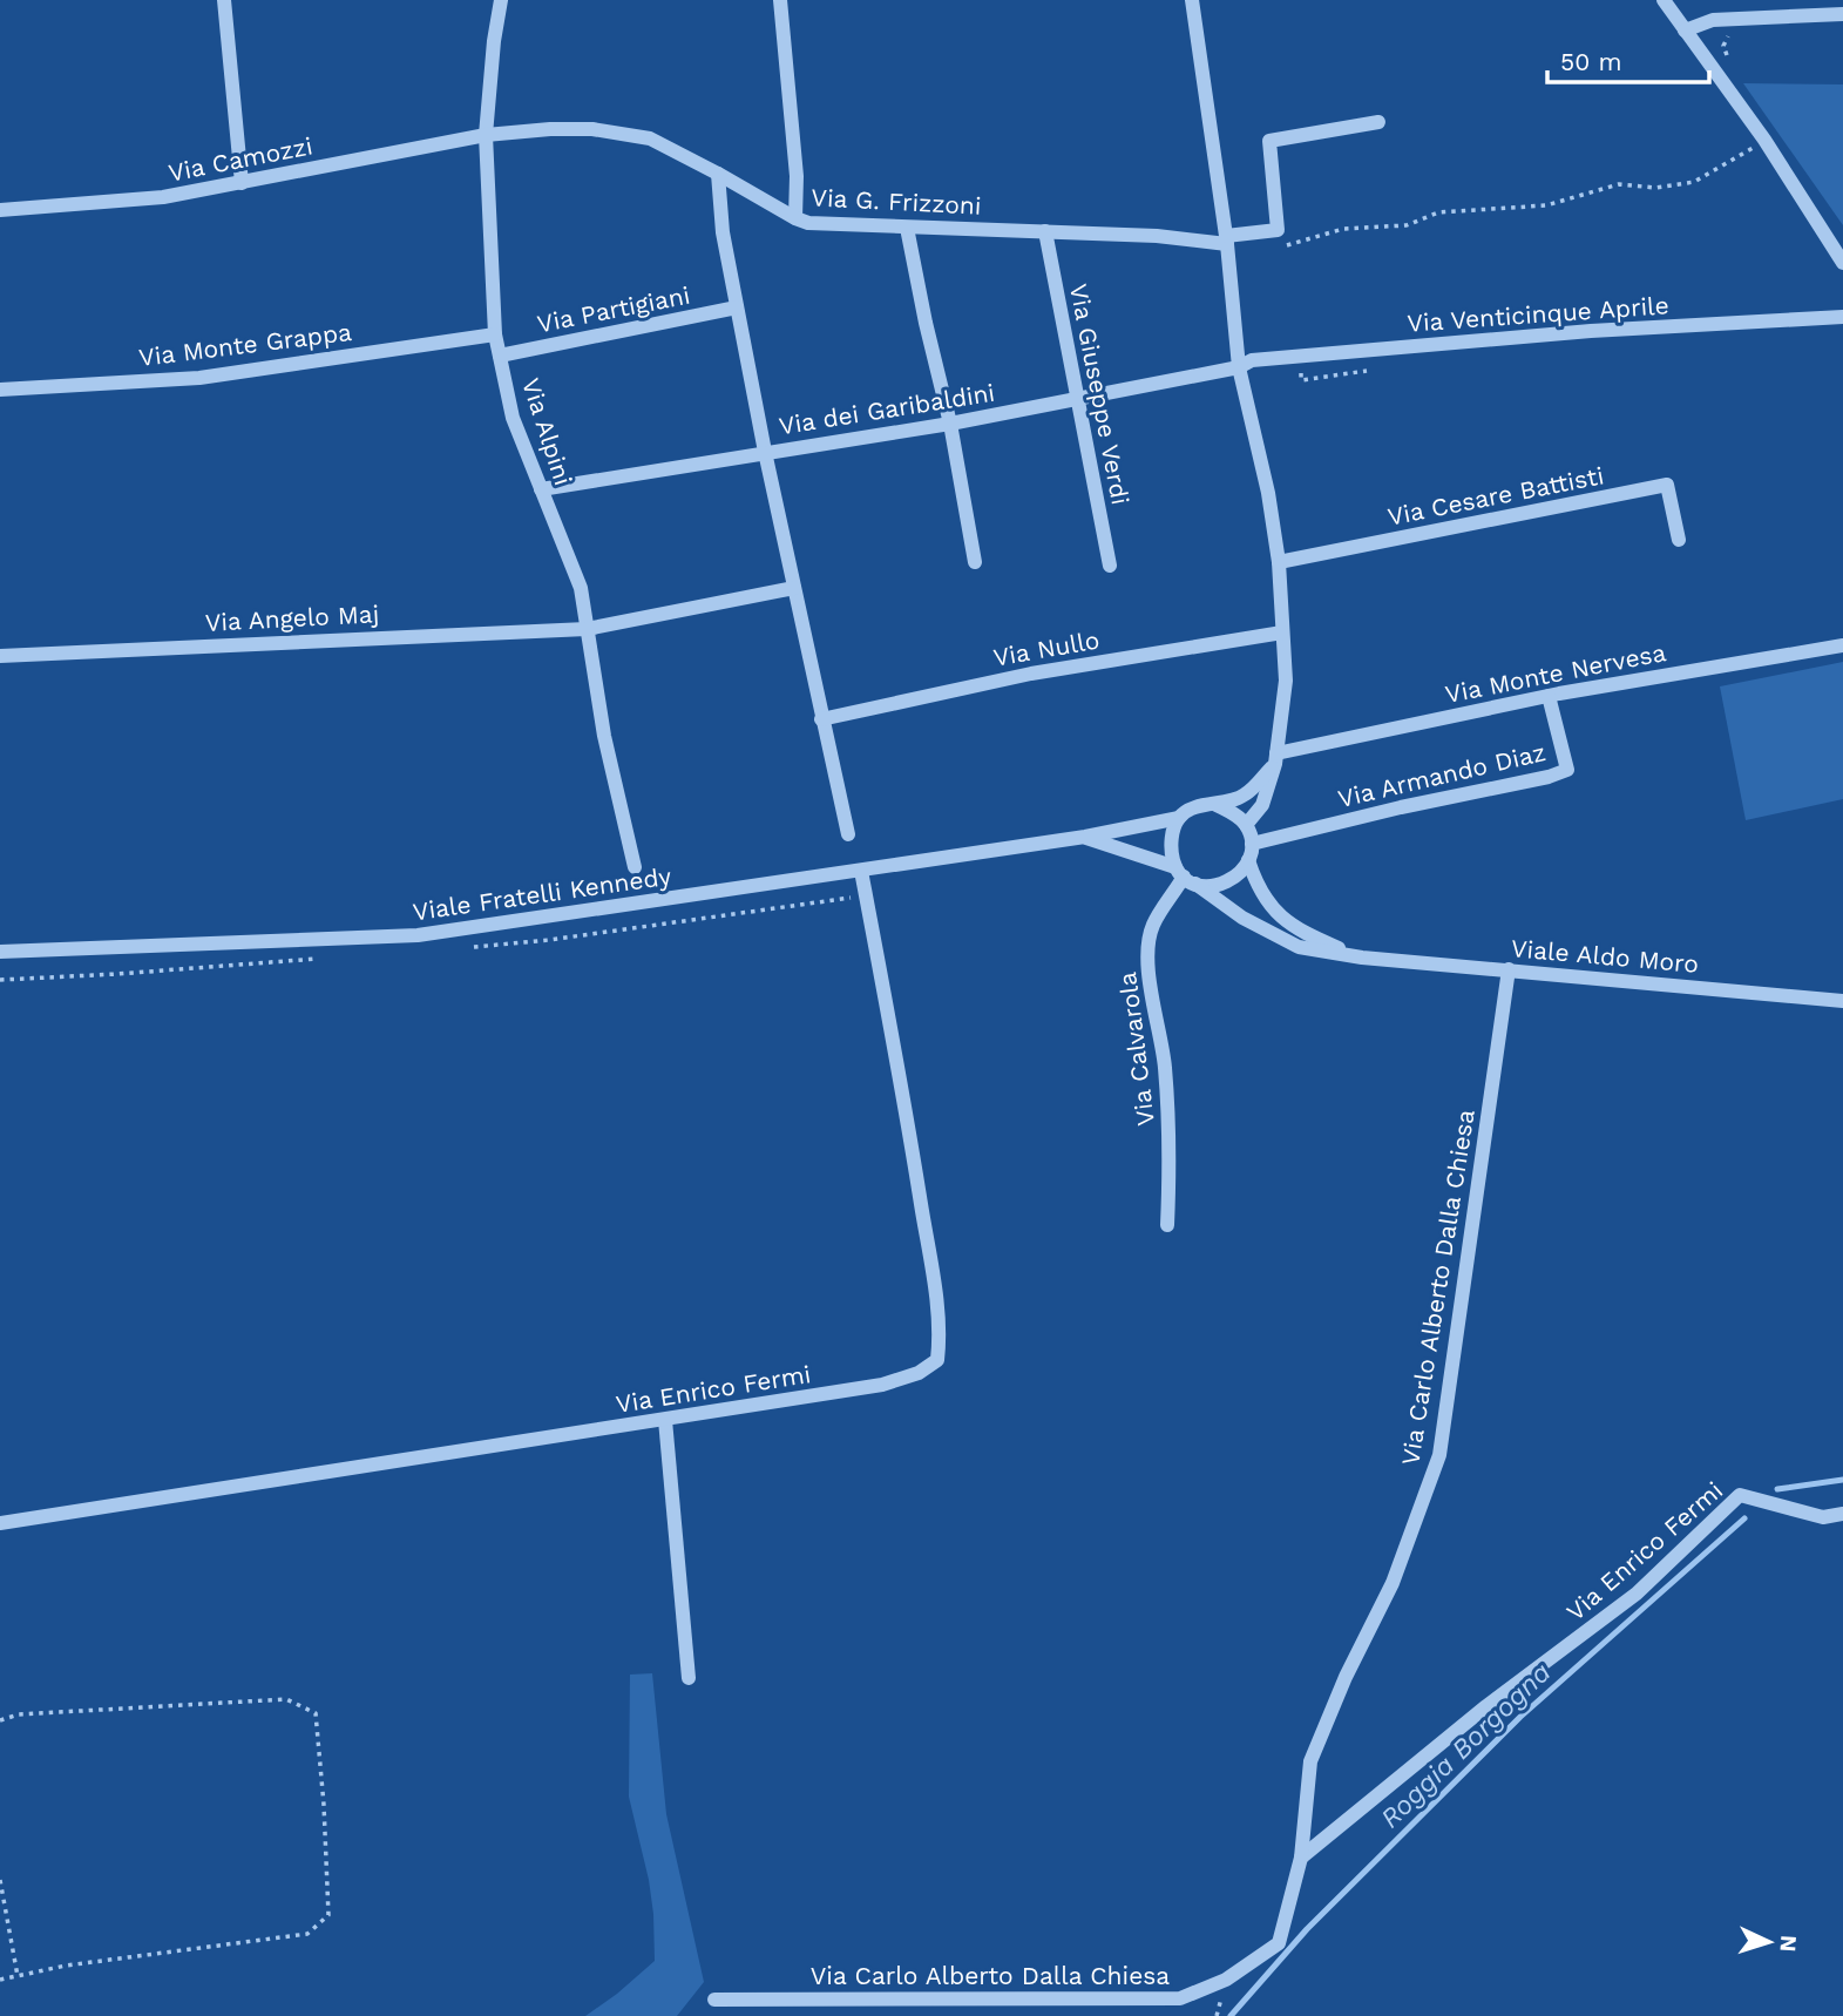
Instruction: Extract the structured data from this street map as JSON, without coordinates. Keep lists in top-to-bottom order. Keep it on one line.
{"streets":{"street":["Via Camozzi","Via G. Frizzoni","Via Partigiani","Via Venticinque Aprile","Via Monte Grappa","Via Giuseppe Verdi","Via dei Garibaldini","Via Alpini","Via Cesare Battisti","Via Angelo Maj","Via Nullo","Via Monte Nervesa","Via Armando Diaz","Viale Fratelli Kennedy","Viale Aldo Moro","Via Calvarola","Via Carlo Alberto Dalla Chiesa","Via Enrico Fermi"]},"crossings":[["Via Camozzi","Via G. Frizzoni"],["Via Camozzi","Via Alpini"],["Via G. Frizzoni","Via Giuseppe Verdi"],["Via G. Frizzoni","Via Alpini"],["Via Partigiani","Via Alpini"],["Via Venticinque Aprile","Via dei Garibaldini"],["Via Monte Grappa","Via Alpini"],["Via Giuseppe Verdi","Via dei Garibaldini"],["Via dei Garibaldini","Via Alpini"],["Via Alpini","Via Angelo Maj"],["Via Monte Nervesa","Via Armando Diaz"],["Via Armando Diaz","Viale Fratelli Kennedy"],["Via Armando Diaz","Viale Aldo Moro"],["Via Armando Diaz","Via Calvarola"],["Viale Fratelli Kennedy","Viale Aldo Moro"],["Viale Fratelli Kennedy","Via Calvarola"],["Viale Fratelli Kennedy","Via Enrico Fermi"],["Viale Aldo Moro","Via Calvarola"],["Viale Aldo Moro","Via Carlo Alberto Dalla Chiesa"],["Via Carlo Alberto Dalla Chiesa","Via Enrico Fermi"]],"water":["Roggia Borgogna"],"scale_bar":"50 m","north":"right"}
